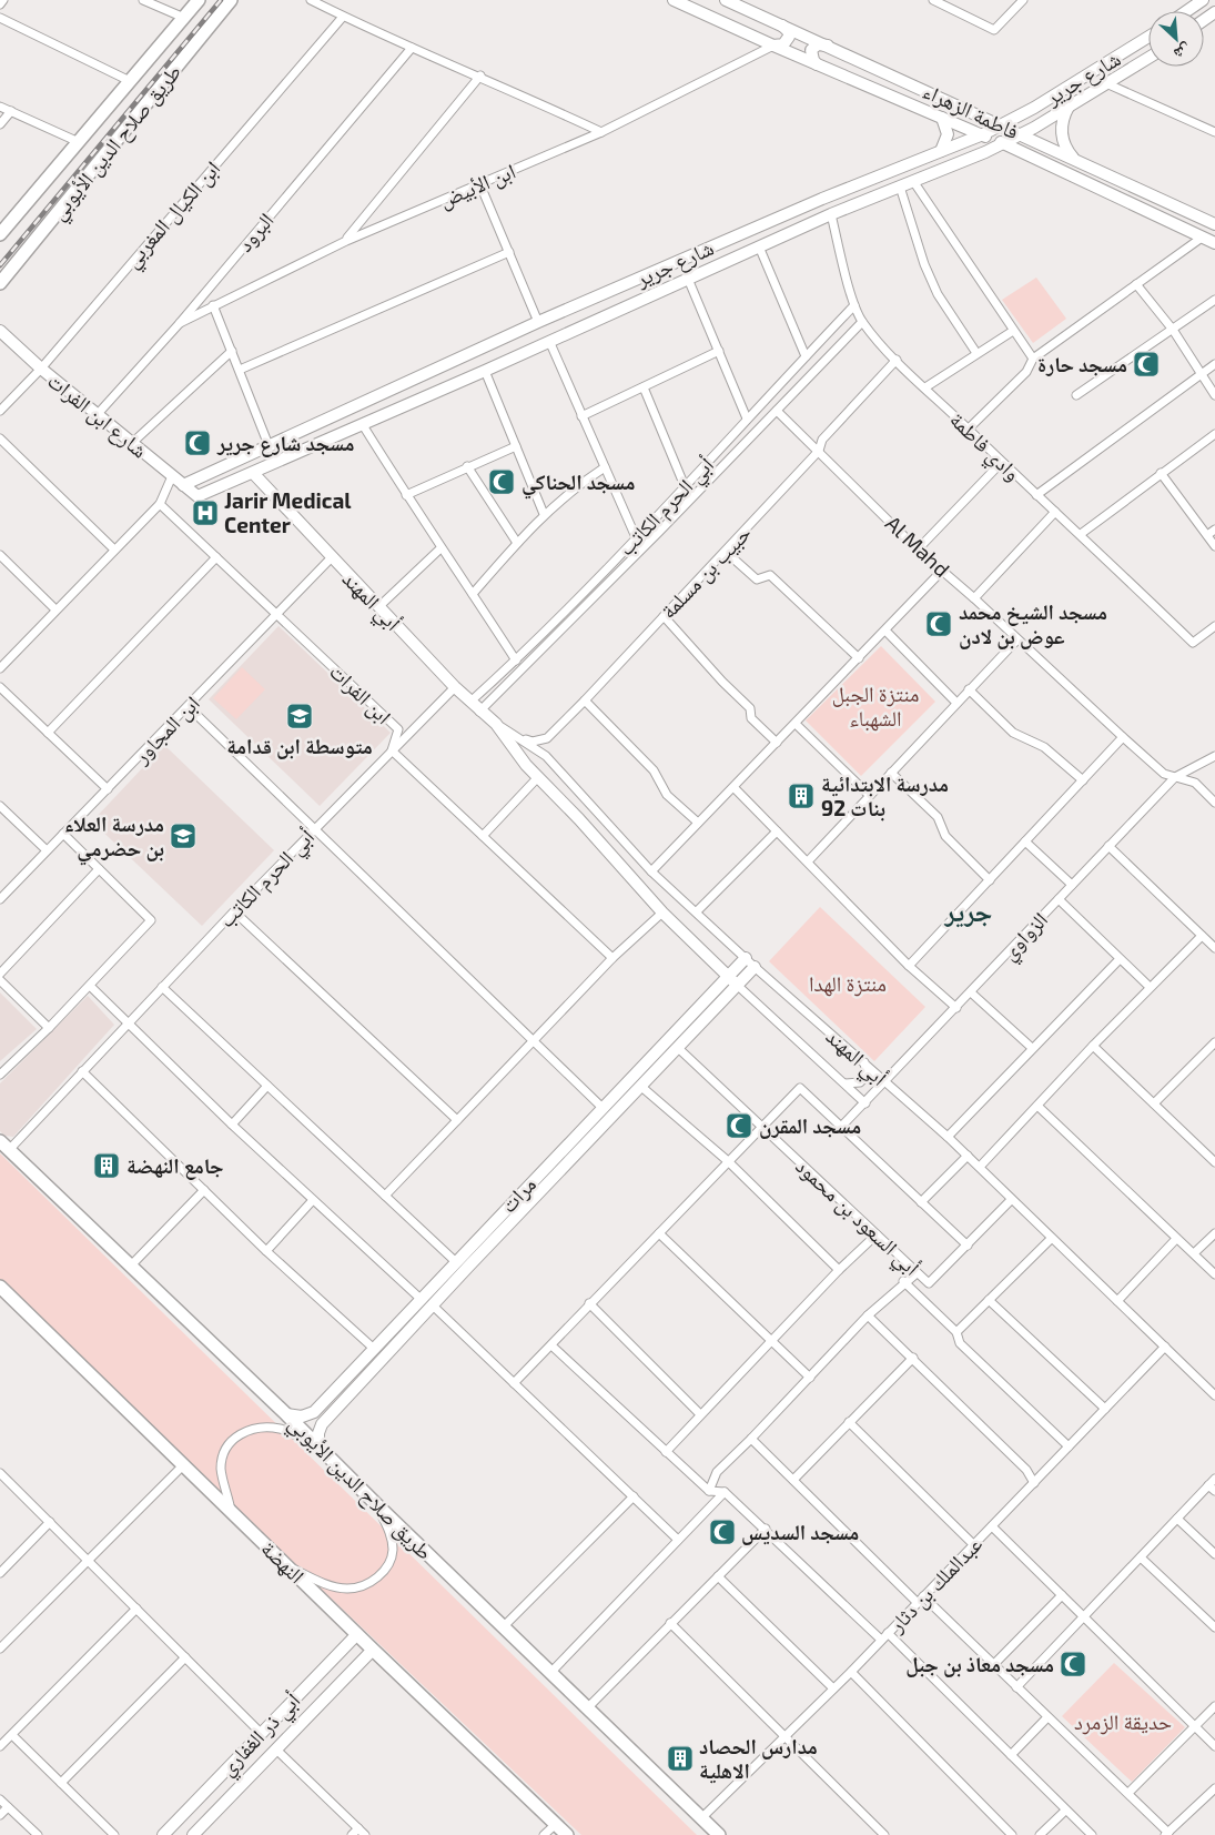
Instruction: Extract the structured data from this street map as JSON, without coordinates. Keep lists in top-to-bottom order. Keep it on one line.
{"streets":{"main road":["شارع جرير","فاطمة الزهراء","طريق صلاح الدين الأيوبي","شارع ابن الفرات","أبي المهند","مرات","النهضة","أبي ذر الغفاري"],"street":["ابن الأبيض","ابن الكيال المغربي","البرود","وادي فاطمة","أبي الحرم الكاتب","Al Mahd","حبيب بن مسلمة","ابن الفرات","ابن المجاور","الزواوي","أبي السعود بن محمود","عبدالملك بن دثار"]},"crossings":[["شارع جرير","فاطمة الزهراء"],["شارع جرير","شارع ابن الفرات"],["شارع جرير","وادي فاطمة"],["شارع جرير","أبي المهند"],["طريق صلاح الدين الأيوبي","أبي الحرم الكاتب"],["طريق صلاح الدين الأيوبي","مرات"],["طريق صلاح الدين الأيوبي","النهضة"],["طريق صلاح الدين الأيوبي","عبدالملك بن دثار"],["ابن الأبيض","البرود"],["ابن الكيال المغربي","شارع ابن الفرات"],["البرود","شارع ابن الفرات"],["وادي فاطمة","أبي الحرم الكاتب"],["وادي فاطمة","حبيب بن مسلمة"],["أبي الحرم الكاتب","Al Mahd"],["أبي الحرم الكاتب","أبي المهند"],["أبي الحرم الكاتب","ابن الفرات"],["Al Mahd","حبيب بن مسلمة"],["Al Mahd","الزواوي"],["حبيب بن مسلمة","أبي المهند"],["أبي المهند","ابن المجاور"],["أبي المهند","الزواوي"],["أبي المهند","مرات"],["أبي المهند","أبي السعود بن محمود"],["أبي المهند","عبدالملك بن دثار"],["ابن الفرات","ابن المجاور"],["مرات","أبي السعود بن محمود"],["مرات","النهضة"],["النهضة","أبي ذر الغفاري"]],"districts":["جرير"],"parks":["منتزة الجبل الشهباء","منتزة الهدا","حديقة الزمرد"],"places":{"mosque":["مسجد حارة","مسجد شارع جرير","مسجد الحناكي","مسجد الشيخ محمد عوض بن لادن","مسجد المقرن","مسجد السديس","مسجد معاذ بن جبل"],"hospital":["Jarir Medical Center"],"school or university":["متوسطة ابن قدامة","مدرسة العلاء بن حضرمي"],"building":["مدرسة الابتدائية 92 بنات","جامع النهضة","مدارس الحصاد الاهلية"]},"north":"bottom right"}
